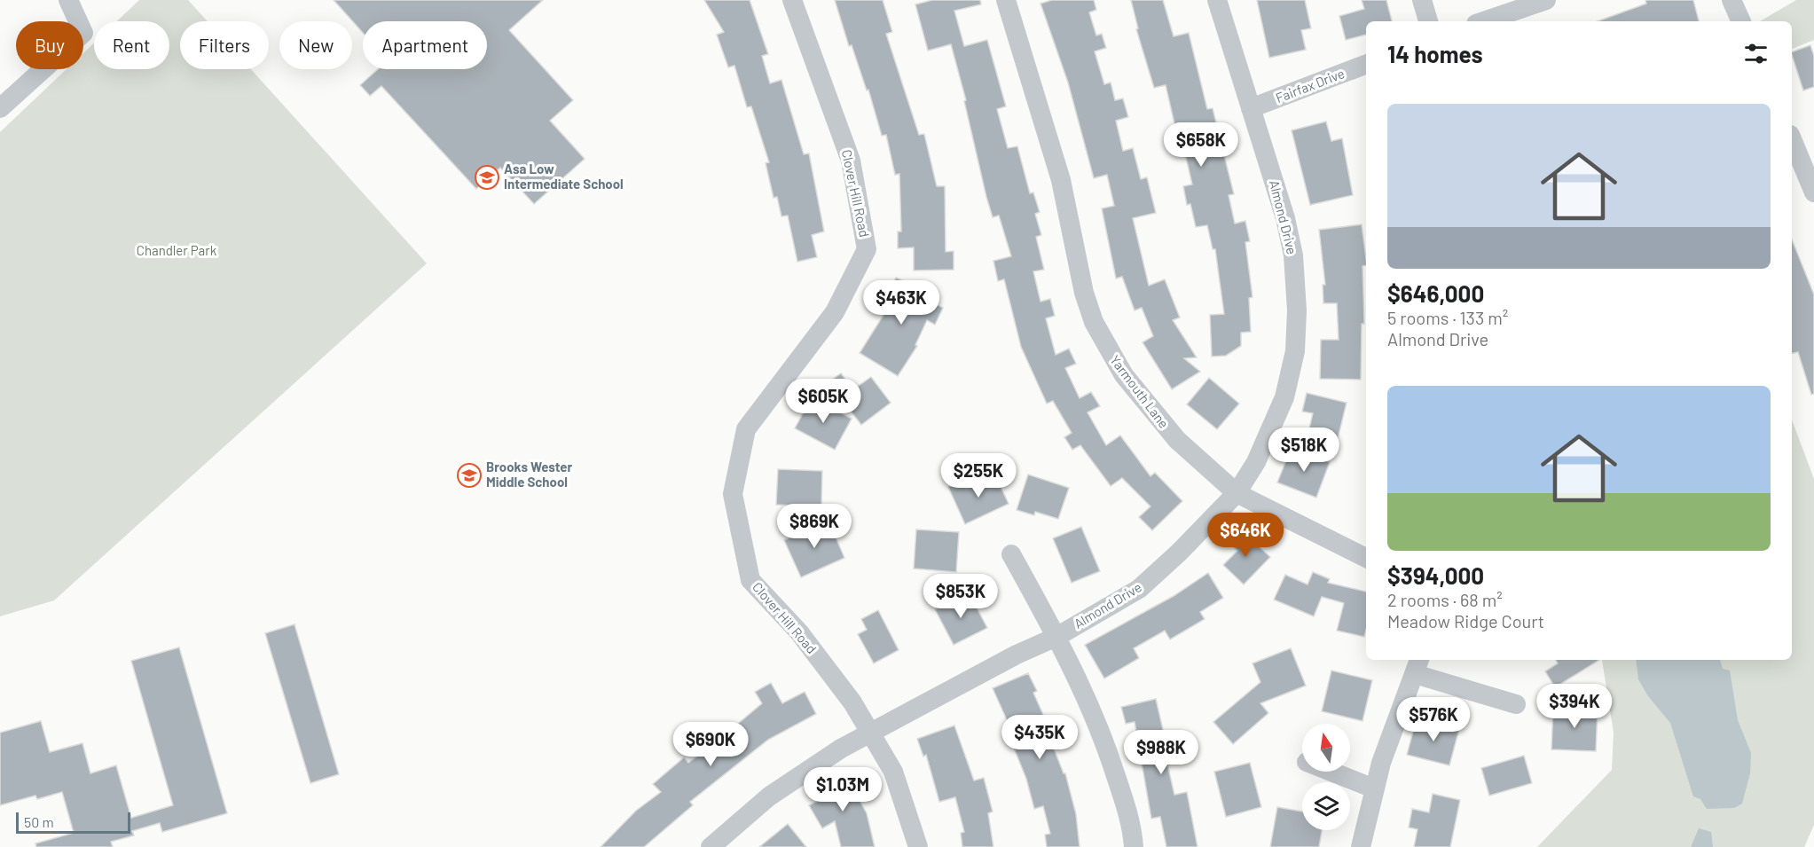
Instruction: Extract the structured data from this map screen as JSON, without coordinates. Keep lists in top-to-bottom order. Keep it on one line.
{"streets":{"street":["Fairfax Drive","Clover Hill Road","Almond Drive","Yarmouth Lane"]},"crossings":[["Fairfax Drive","Almond Drive"],["Clover Hill Road","Almond Drive"],["Almond Drive","Yarmouth Lane"]],"parks":["Chandler Park"],"places":{"school or university":["Asa Low Intermediate School","Brooks Wester Middle School"]},"scale_bar":"50 m","north":"top","page":{"chip":["Buy","Rent","Filters","New","Apartment"],"heading":"14 homes","list":[{"name":"$646,000","note":"5 rooms · 133 m² · Almond Drive"},{"name":"$394,000","note":"2 rooms · 68 m² · Meadow Ridge Court"}],"price":["$658K","$463K","$605K","$518K","$255K","$869K","$646K","$853K","$394K","$576K","$435K","$690K","$988K","$1.03M"],"scale":"50 m"}}
